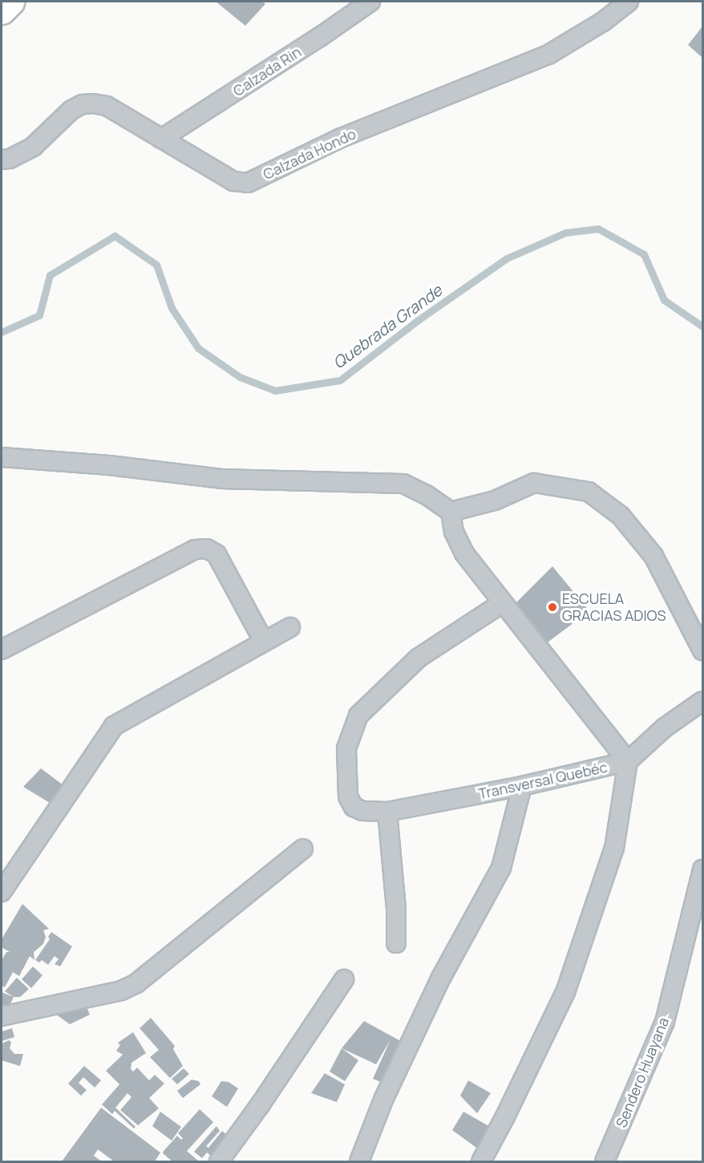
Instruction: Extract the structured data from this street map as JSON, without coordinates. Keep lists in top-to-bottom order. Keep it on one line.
{"streets":{"street":["Calzada Rin","Calzada Hondo","Transversal Quebéc","Sendero Huayana"]},"crossings":[["Calzada Rin","Calzada Hondo"]],"water":["Quebrada Grande"],"places":["ESCUELA GRACIAS ADIOS"]}
